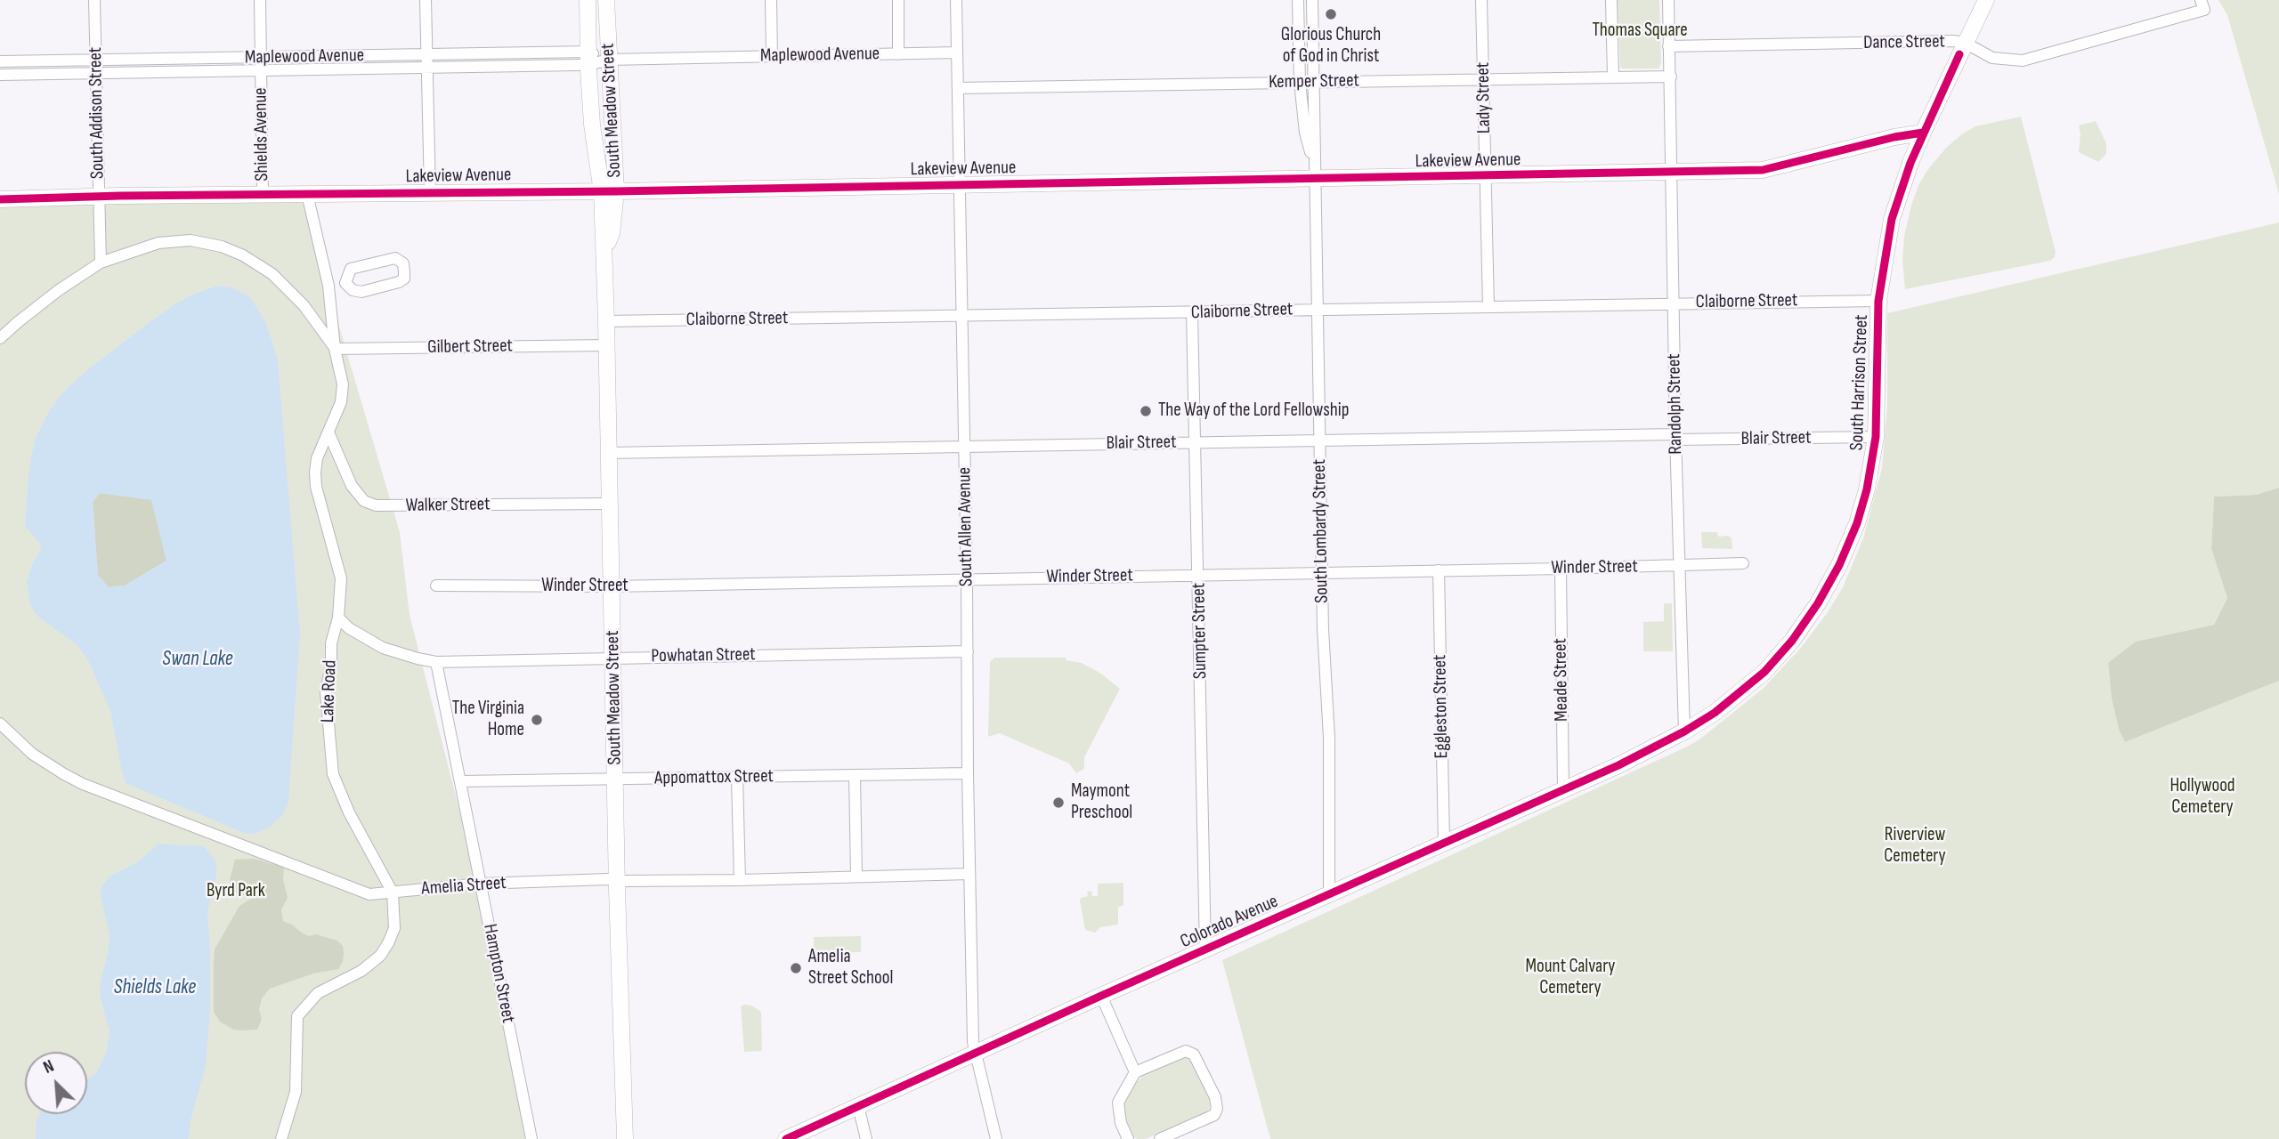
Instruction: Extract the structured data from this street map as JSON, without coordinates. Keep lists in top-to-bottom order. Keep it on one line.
{"streets":{"street":["Dance Street","Maplewood Avenue","Kemper Street","Lady Street","South Meadow Street","South Addison Street","Shields Avenue","Lakeview Avenue","Claiborne Street","Gilbert Street","South Harrison Street","Randolph Street","Blair Street","Walker Street","South Allen Avenue","South Lombardy Street","Winder Street","Sumpter Street","Powhatan Street","Meade Street","Lake Road","Eggleston Street","Appomattox Street","Amelia Street","Colorado Avenue","Hampton Street"]},"crossings":[["Dance Street","South Harrison Street"],["Dance Street","Randolph Street"],["Maplewood Avenue","South Meadow Street"],["Maplewood Avenue","South Addison Street"],["Maplewood Avenue","Shields Avenue"],["Maplewood Avenue","South Allen Avenue"],["Kemper Street","Lady Street"],["Kemper Street","Randolph Street"],["Kemper Street","South Allen Avenue"],["Kemper Street","South Lombardy Street"],["Lady Street","Lakeview Avenue"],["Lady Street","Claiborne Street"],["South Meadow Street","Lakeview Avenue"],["South Meadow Street","Claiborne Street"],["South Meadow Street","Gilbert Street"],["South Meadow Street","Blair Street"],["South Meadow Street","Walker Street"],["South Meadow Street","Winder Street"],["South Meadow Street","Powhatan Street"],["South Meadow Street","Appomattox Street"],["South Meadow Street","Amelia Street"],["South Addison Street","Lakeview Avenue"],["Shields Avenue","Lakeview Avenue"],["Lakeview Avenue","South Harrison Street"],["Lakeview Avenue","Randolph Street"],["Lakeview Avenue","South Allen Avenue"],["Lakeview Avenue","South Lombardy Street"],["Lakeview Avenue","Lake Road"],["Claiborne Street","South Harrison Street"],["Claiborne Street","Randolph Street"],["Claiborne Street","South Allen Avenue"],["Claiborne Street","South Lombardy Street"],["Claiborne Street","Sumpter Street"],["Gilbert Street","Lake Road"],["South Harrison Street","Randolph Street"],["South Harrison Street","Blair Street"],["South Harrison Street","Colorado Avenue"],["Randolph Street","Blair Street"],["Randolph Street","Winder Street"],["Randolph Street","Colorado Avenue"],["Blair Street","South Allen Avenue"],["Blair Street","South Lombardy Street"],["Blair Street","Sumpter Street"],["Walker Street","Lake Road"],["South Allen Avenue","Winder Street"],["South Allen Avenue","Powhatan Street"],["South Allen Avenue","Appomattox Street"],["South Allen Avenue","Amelia Street"],["South Allen Avenue","Colorado Avenue"],["South Lombardy Street","Winder Street"],["South Lombardy Street","Colorado Avenue"],["Winder Street","Sumpter Street"],["Winder Street","Meade Street"],["Winder Street","Eggleston Street"],["Sumpter Street","Colorado Avenue"],["Powhatan Street","Lake Road"],["Powhatan Street","Hampton Street"],["Meade Street","Colorado Avenue"],["Lake Road","Amelia Street"],["Eggleston Street","Colorado Avenue"],["Appomattox Street","Hampton Street"],["Amelia Street","Hampton Street"]],"water":["Swan Lake","Shields Lake"],"parks":["Thomas Square","Hollywood Cemetery","Riverview Cemetery","Byrd Park","Mount Calvary Cemetery"],"places":["Glorious Church of God in Christ","The Way of the Lord Fellowship","The Virginia Home","Maymont Preschool","Amelia Street School"],"north":"top left"}
